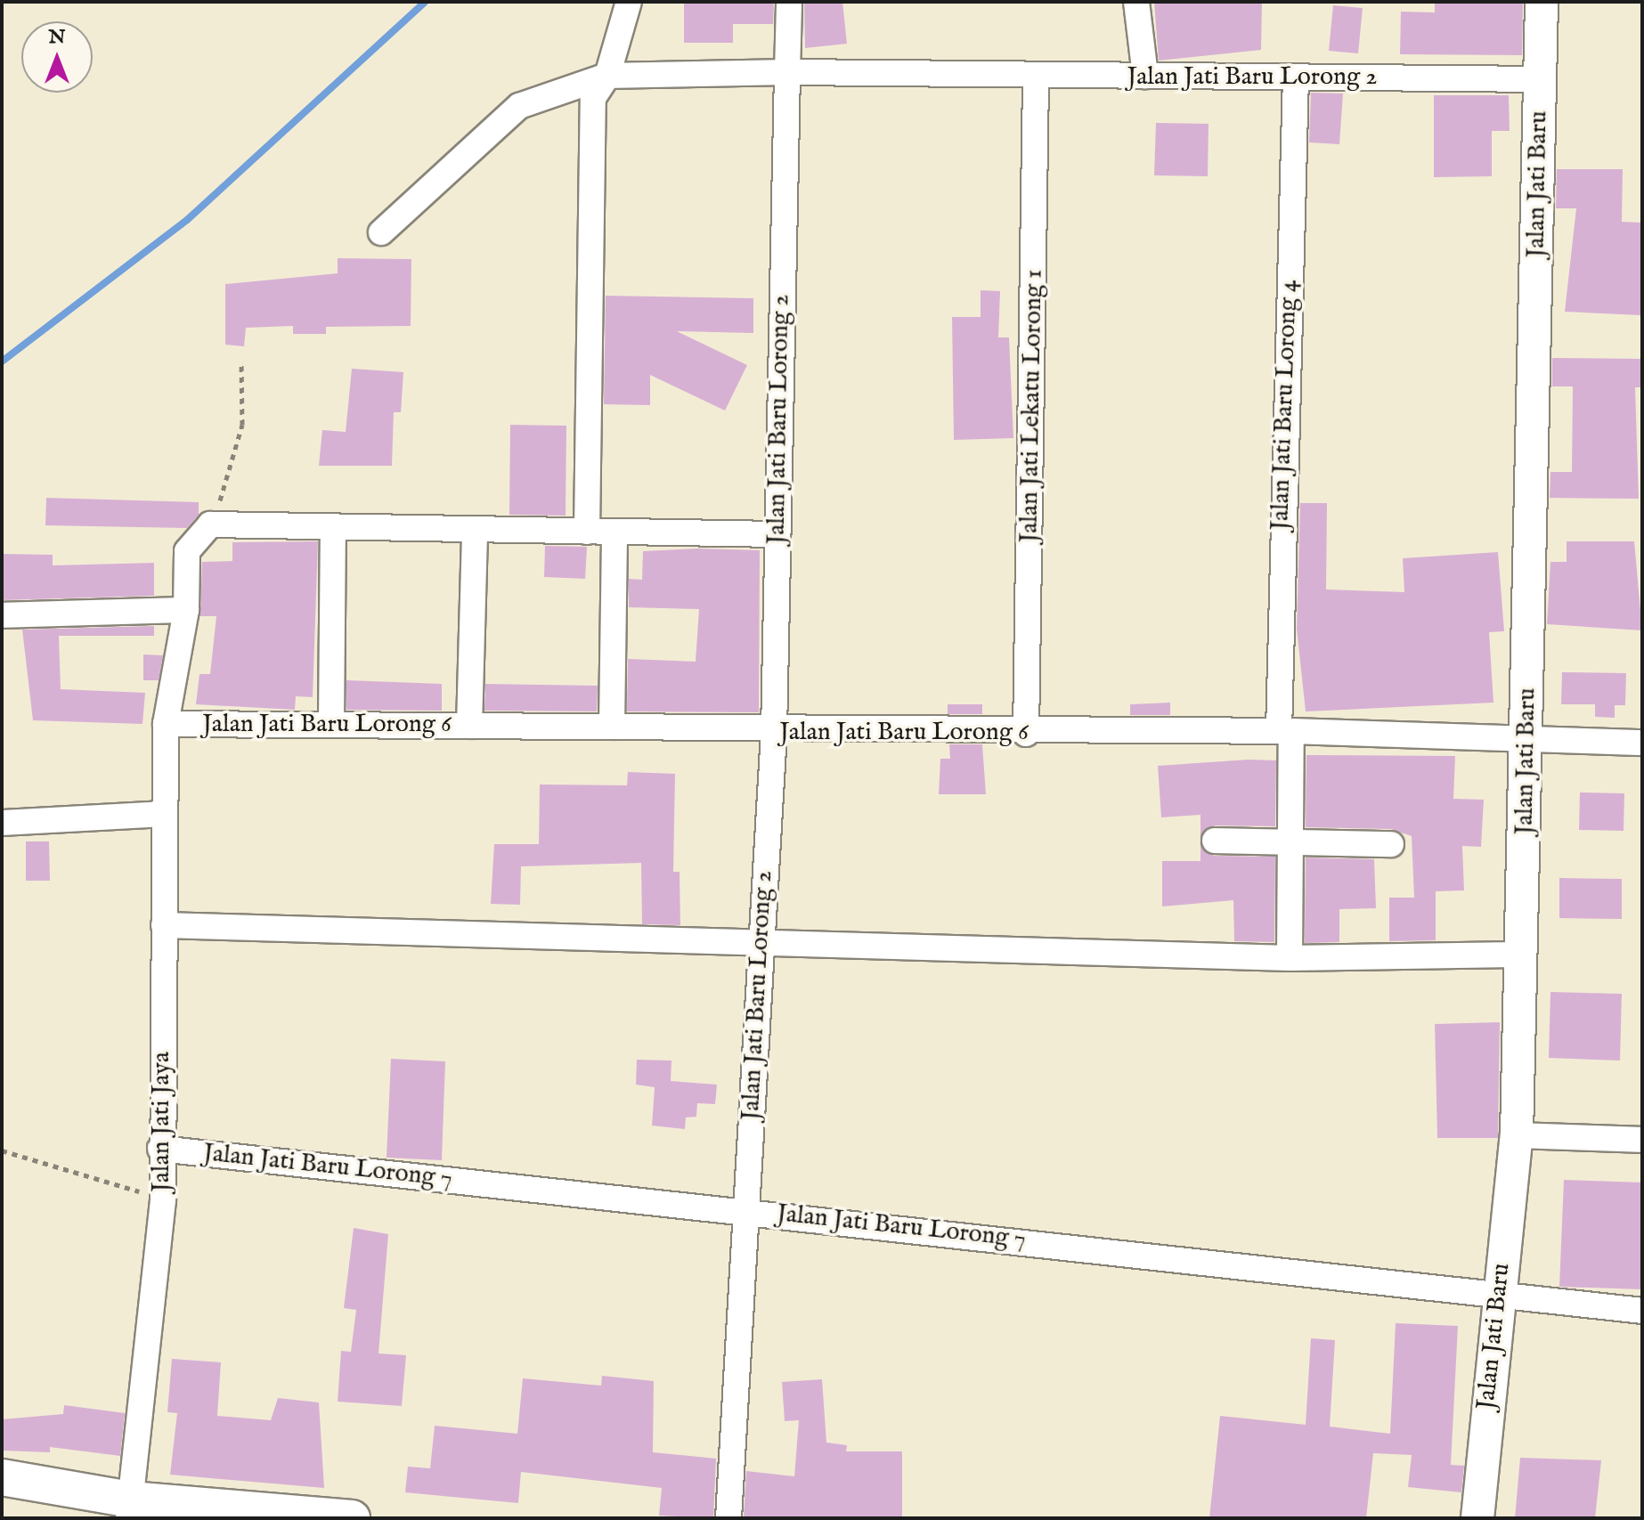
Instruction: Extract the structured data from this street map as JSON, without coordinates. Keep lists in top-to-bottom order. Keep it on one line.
{"streets":{"street":["Jalan Jati Baru Lorong 2","Jalan Jati Baru","Jalan Jati Baru Lorong 4","Jalan Jati Lekatu Lorong 1","Jalan Jati Baru Lorong 6","Jalan Jati Jaya","Jalan Jati Baru Lorong 7"]},"crossings":[["Jalan Jati Baru Lorong 2","Jalan Jati Baru"],["Jalan Jati Baru Lorong 2","Jalan Jati Baru Lorong 4"],["Jalan Jati Baru Lorong 2","Jalan Jati Lekatu Lorong 1"],["Jalan Jati Baru Lorong 2","Jalan Jati Baru Lorong 6"],["Jalan Jati Baru Lorong 2","Jalan Jati Baru Lorong 7"],["Jalan Jati Baru","Jalan Jati Baru Lorong 6"],["Jalan Jati Baru","Jalan Jati Baru Lorong 7"],["Jalan Jati Baru Lorong 4","Jalan Jati Baru Lorong 6"],["Jalan Jati Lekatu Lorong 1","Jalan Jati Baru Lorong 6"],["Jalan Jati Baru Lorong 6","Jalan Jati Jaya"],["Jalan Jati Jaya","Jalan Jati Baru Lorong 7"]],"north":"top"}
